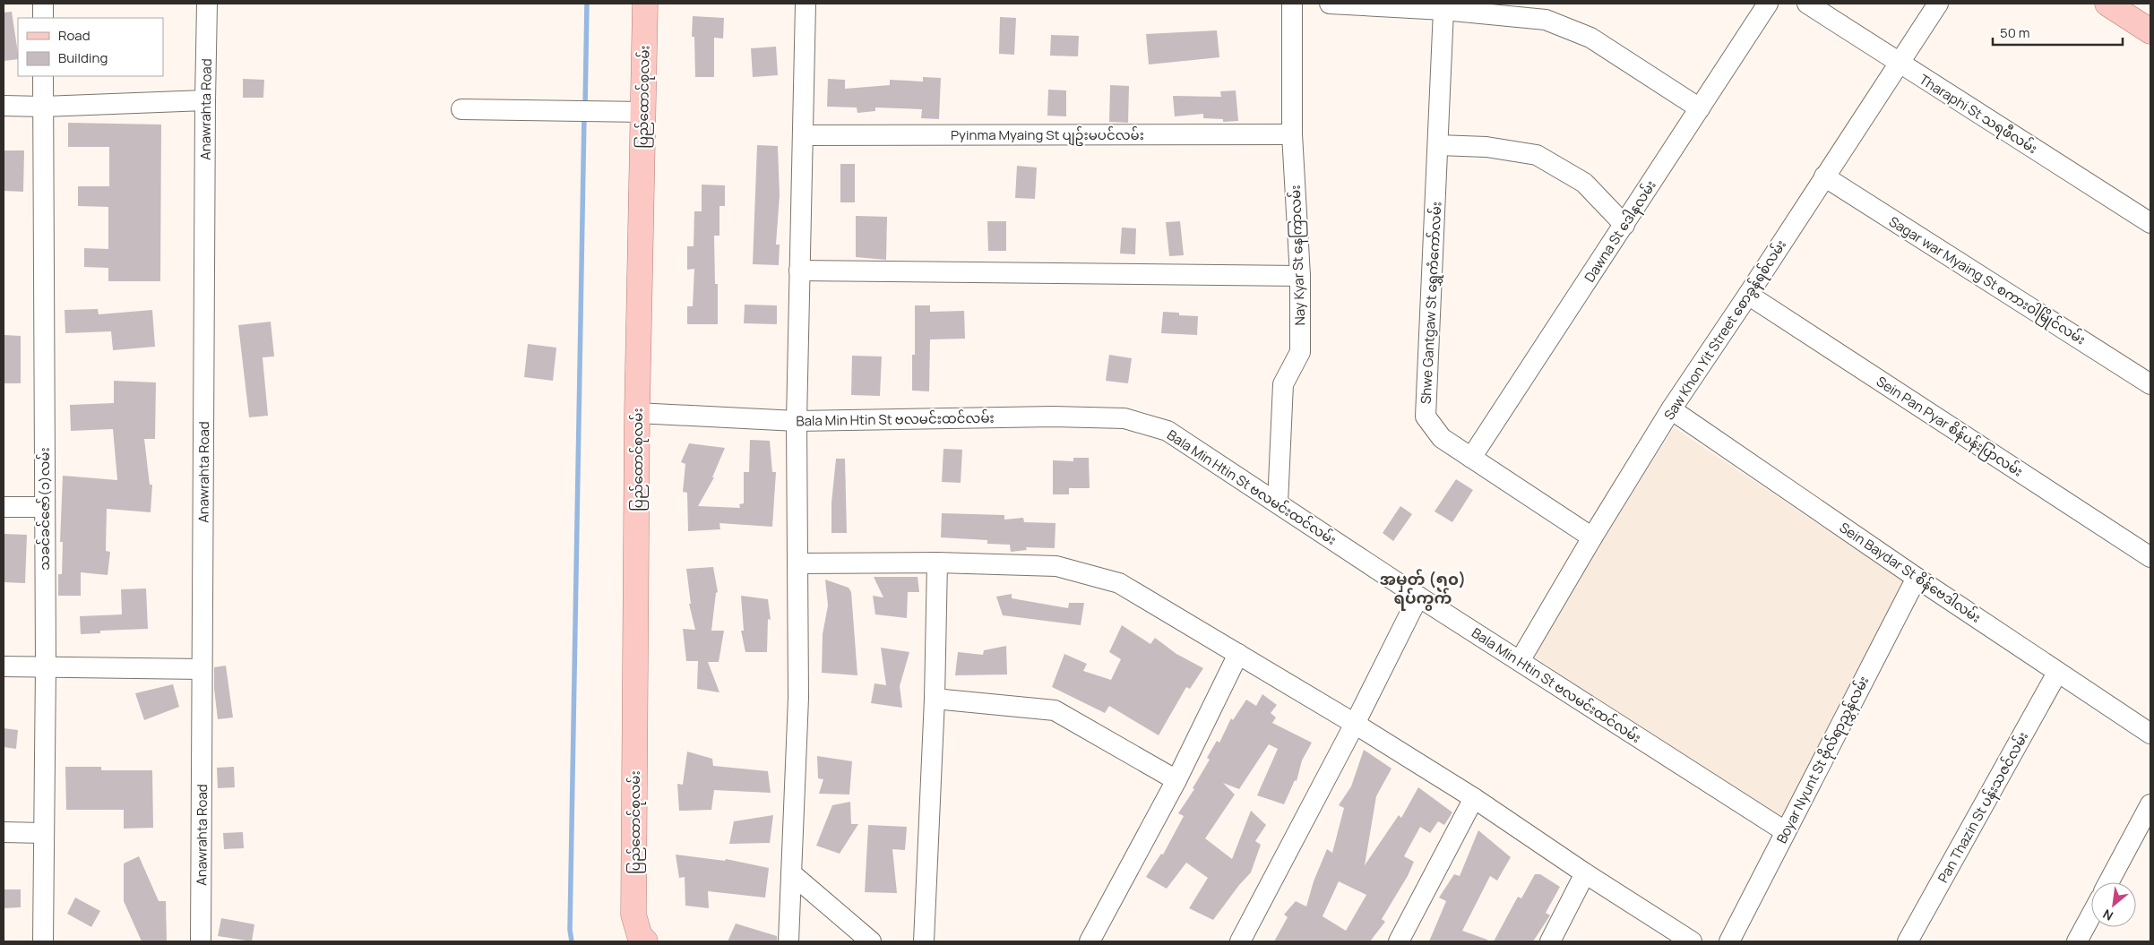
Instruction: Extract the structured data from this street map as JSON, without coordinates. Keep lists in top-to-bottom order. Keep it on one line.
{"streets":{"main road":["ပြည်ထောင်စုလမ်း"],"street":["Anawrahta Road","Tharaphi St သရဖီလမ်း","Pyinma Myaing St ပျဥ်းမပင်လမ်း","Dawna St ဒေါနလမ်း","Nay Kyar St နေကြာလမ်း","Sagar war Myaing St စကားဝါမြိုင်လမ်း","Shwe Gantgaw St ရွှေကံကော်လမ်း","Saw Khon Yit Street စောခွန်ရစ်လမ်း","Bala Min Htin St ဗလမင်းထင်လမ်း","Sein Pan Pyar စိန်ပန်းပြာလမ်း","သခင်ခင်ဇော်(၁)လမ်း","Sein Baydar St စိန်ဗေဒါလမ်း","Boyar Nyunt St ဗိုလ်ရာညွှန်လမ်း","Pan Thazin St ပန်းသဇင်လမ်း"]},"crossings":[["ပြည်ထောင်စုလမ်း","Bala Min Htin St ဗလမင်းထင်လမ်း"],["Tharaphi St သရဖီလမ်း","Saw Khon Yit Street စောခွန်ရစ်လမ်း"],["Pyinma Myaing St ပျဥ်းမပင်လမ်း","Nay Kyar St နေကြာလမ်း"],["Dawna St ဒေါနလမ်း","Shwe Gantgaw St ရွှေကံကော်လမ်း"],["Nay Kyar St နေကြာလမ်း","Bala Min Htin St ဗလမင်းထင်လမ်း"],["Sagar war Myaing St စကားဝါမြိုင်လမ်း","Saw Khon Yit Street စောခွန်ရစ်လမ်း"],["Shwe Gantgaw St ရွှေကံကော်လမ်း","Saw Khon Yit Street စောခွန်ရစ်လမ်း"],["Saw Khon Yit Street စောခွန်ရစ်လမ်း","Bala Min Htin St ဗလမင်းထင်လမ်း"],["Saw Khon Yit Street စောခွန်ရစ်လမ်း","Sein Pan Pyar စိန်ပန်းပြာလမ်း"],["Saw Khon Yit Street စောခွန်ရစ်လမ်း","Sein Baydar St စိန်ဗေဒါလမ်း"],["Bala Min Htin St ဗလမင်းထင်လမ်း","Boyar Nyunt St ဗိုလ်ရာညွှန်လမ်း"],["Sein Baydar St စိန်ဗေဒါလမ်း","Boyar Nyunt St ဗိုလ်ရာညွှန်လမ်း"],["Sein Baydar St စိန်ဗေဒါလမ်း","Pan Thazin St ပန်းသဇင်လမ်း"]],"districts":["အမှတ် (၅၀) ရပ်ကွက်"],"legend":["Road","Building"],"scale_bar":"50 m","north":"bottom left"}
